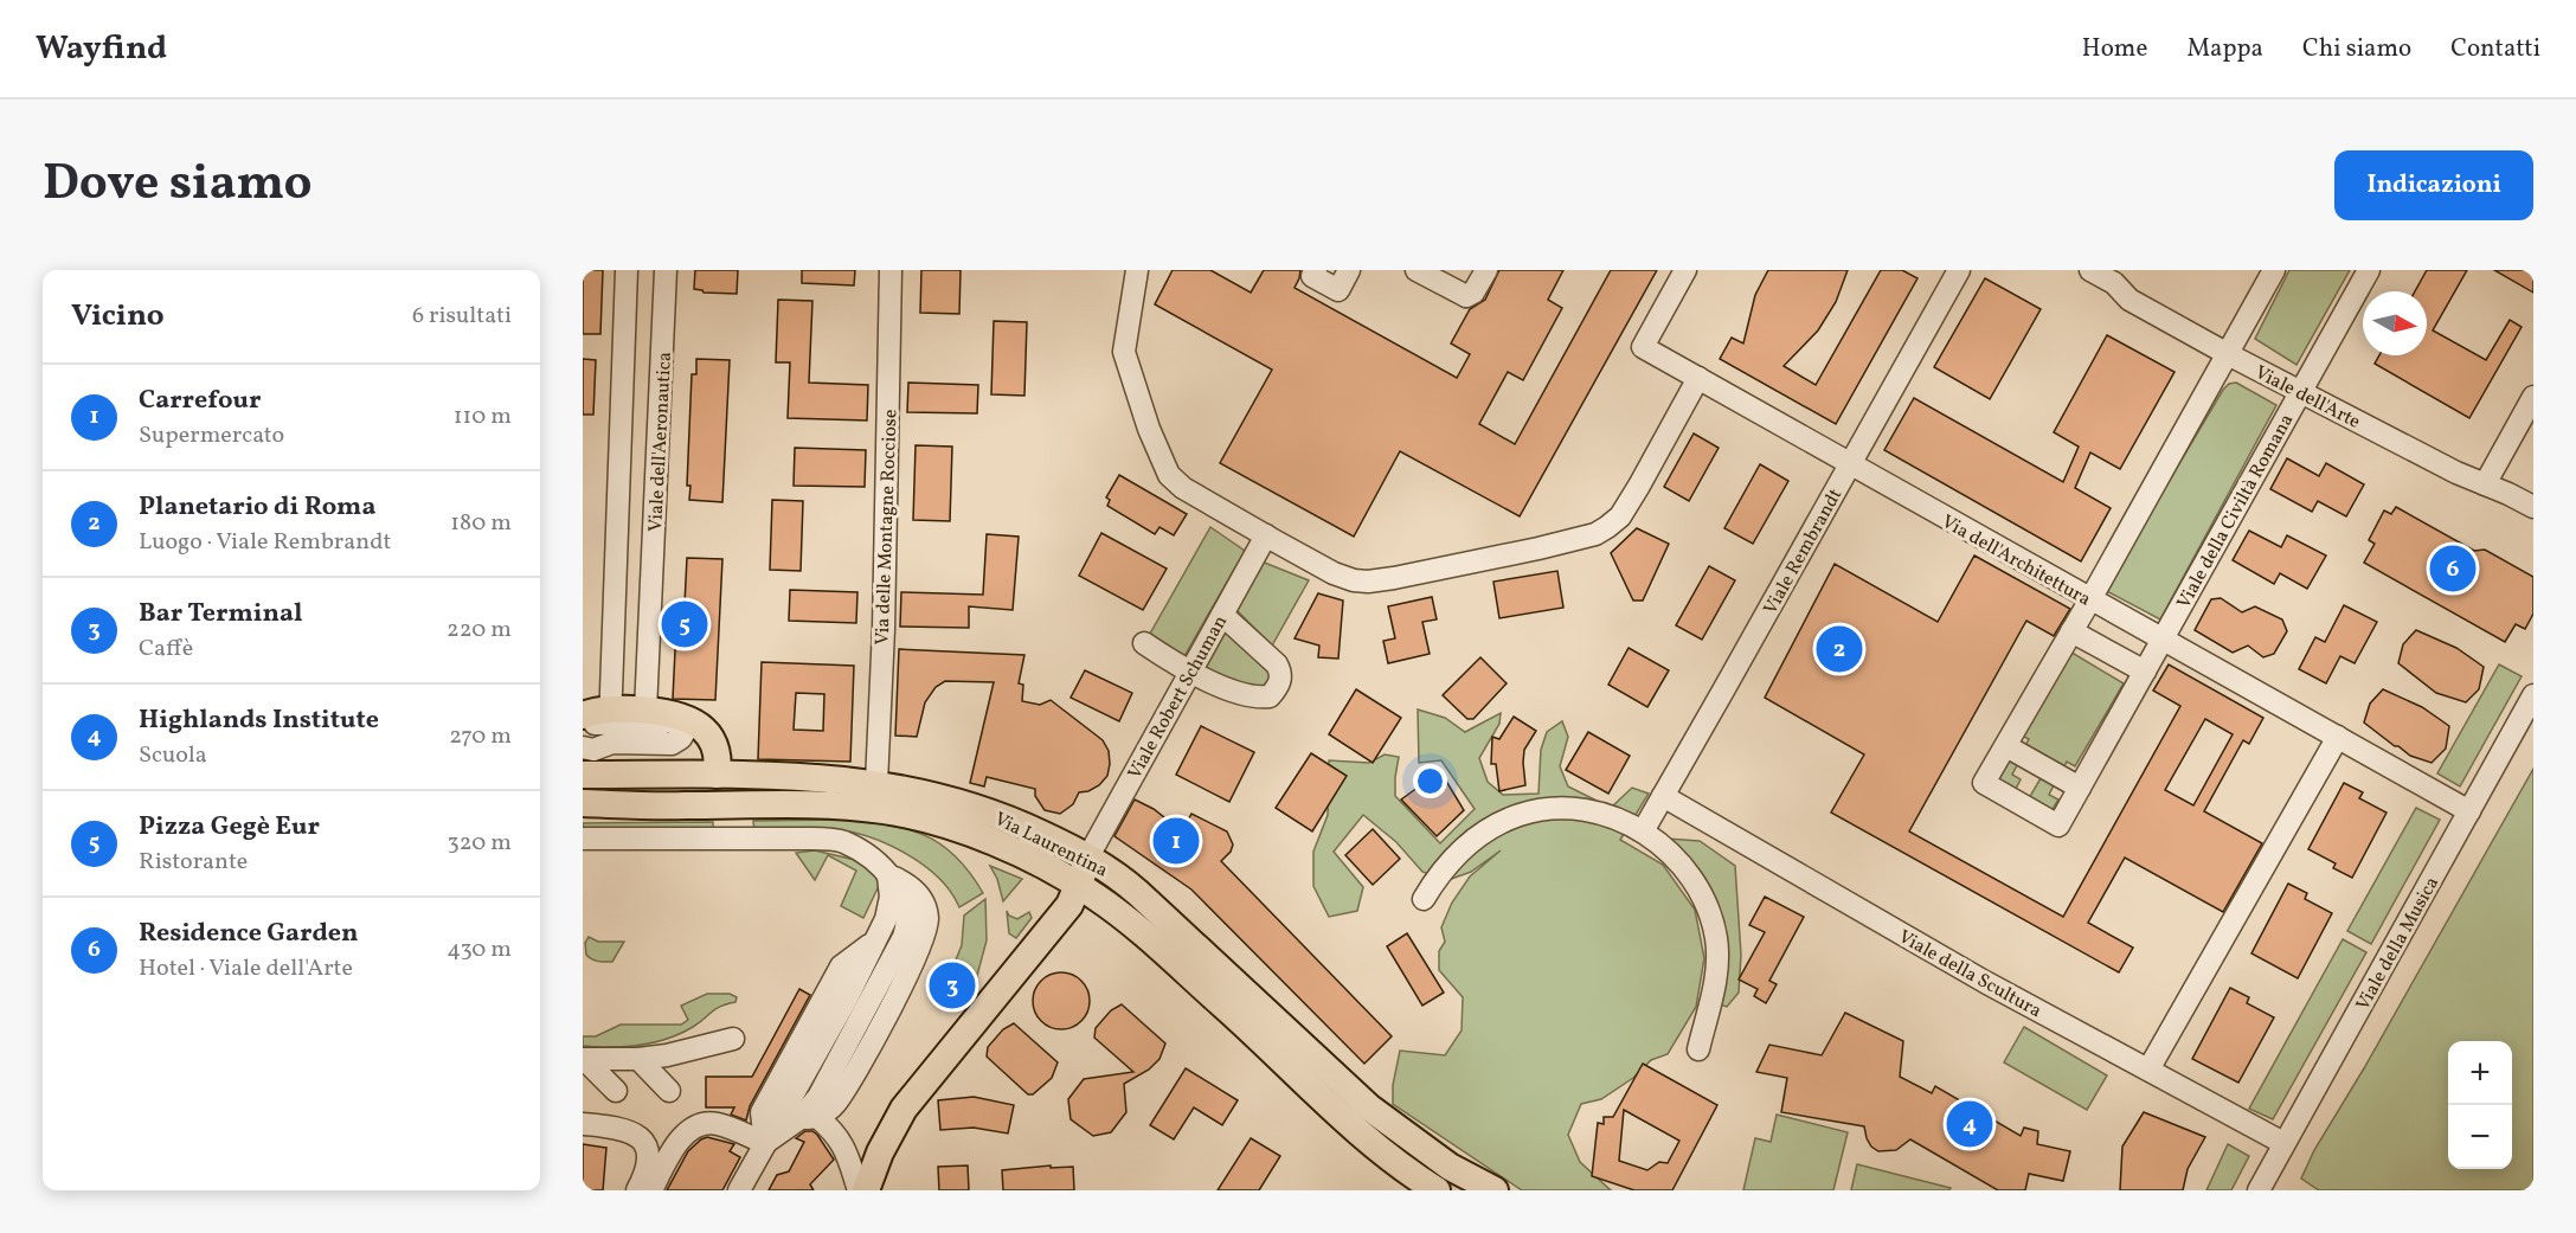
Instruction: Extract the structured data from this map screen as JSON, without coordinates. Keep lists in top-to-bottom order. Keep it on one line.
{"streets":{"main road":["Via Laurentina"],"street":["Viale dell'Arte","Viale dell'Aeronautica","Viale della Civiltà Romana","Via delle Montagne Rocciose","Viale Rembrandt","Via dell'Architettura","Viale Robert Schuman","Viale della Musica","Viale della Scultura"]},"crossings":[["Viale dell'Arte","Viale della Civiltà Romana"],["Viale della Civiltà Romana","Via dell'Architettura"],["Via delle Montagne Rocciose","Via Laurentina"],["Viale Rembrandt","Via dell'Architettura"],["Viale Rembrandt","Viale della Scultura"],["Via dell'Architettura","Viale della Musica"],["Viale Robert Schuman","Via Laurentina"],["Viale della Musica","Viale della Scultura"]],"north":"right","page":{"header":"Wayfind","nav":["Home","Mappa","Chi siamo","Contatti"],"title":"Dove siamo","buttons":"Indicazioni","heading":["Vicino","6 risultati"],"list":[{"mark":"1","name":"Carrefour","note":"Supermercato","value":"110 m"},{"mark":"2","name":"Planetario di Roma","note":"Luogo · Viale Rembrandt","value":"180 m"},{"mark":"3","name":"Bar Terminal","note":"Caffè","value":"220 m"},{"mark":"4","name":"Highlands Institute","note":"Scuola","value":"270 m"},{"mark":"5","name":"Pizza Gegè Eur","note":"Ristorante","value":"320 m"},{"mark":"6","name":"Residence Garden","note":"Hotel · Viale dell'Arte","value":"430 m"}],"pins":["6","5","2","1","3","4"],"map_buttons":["+","−"]}}
